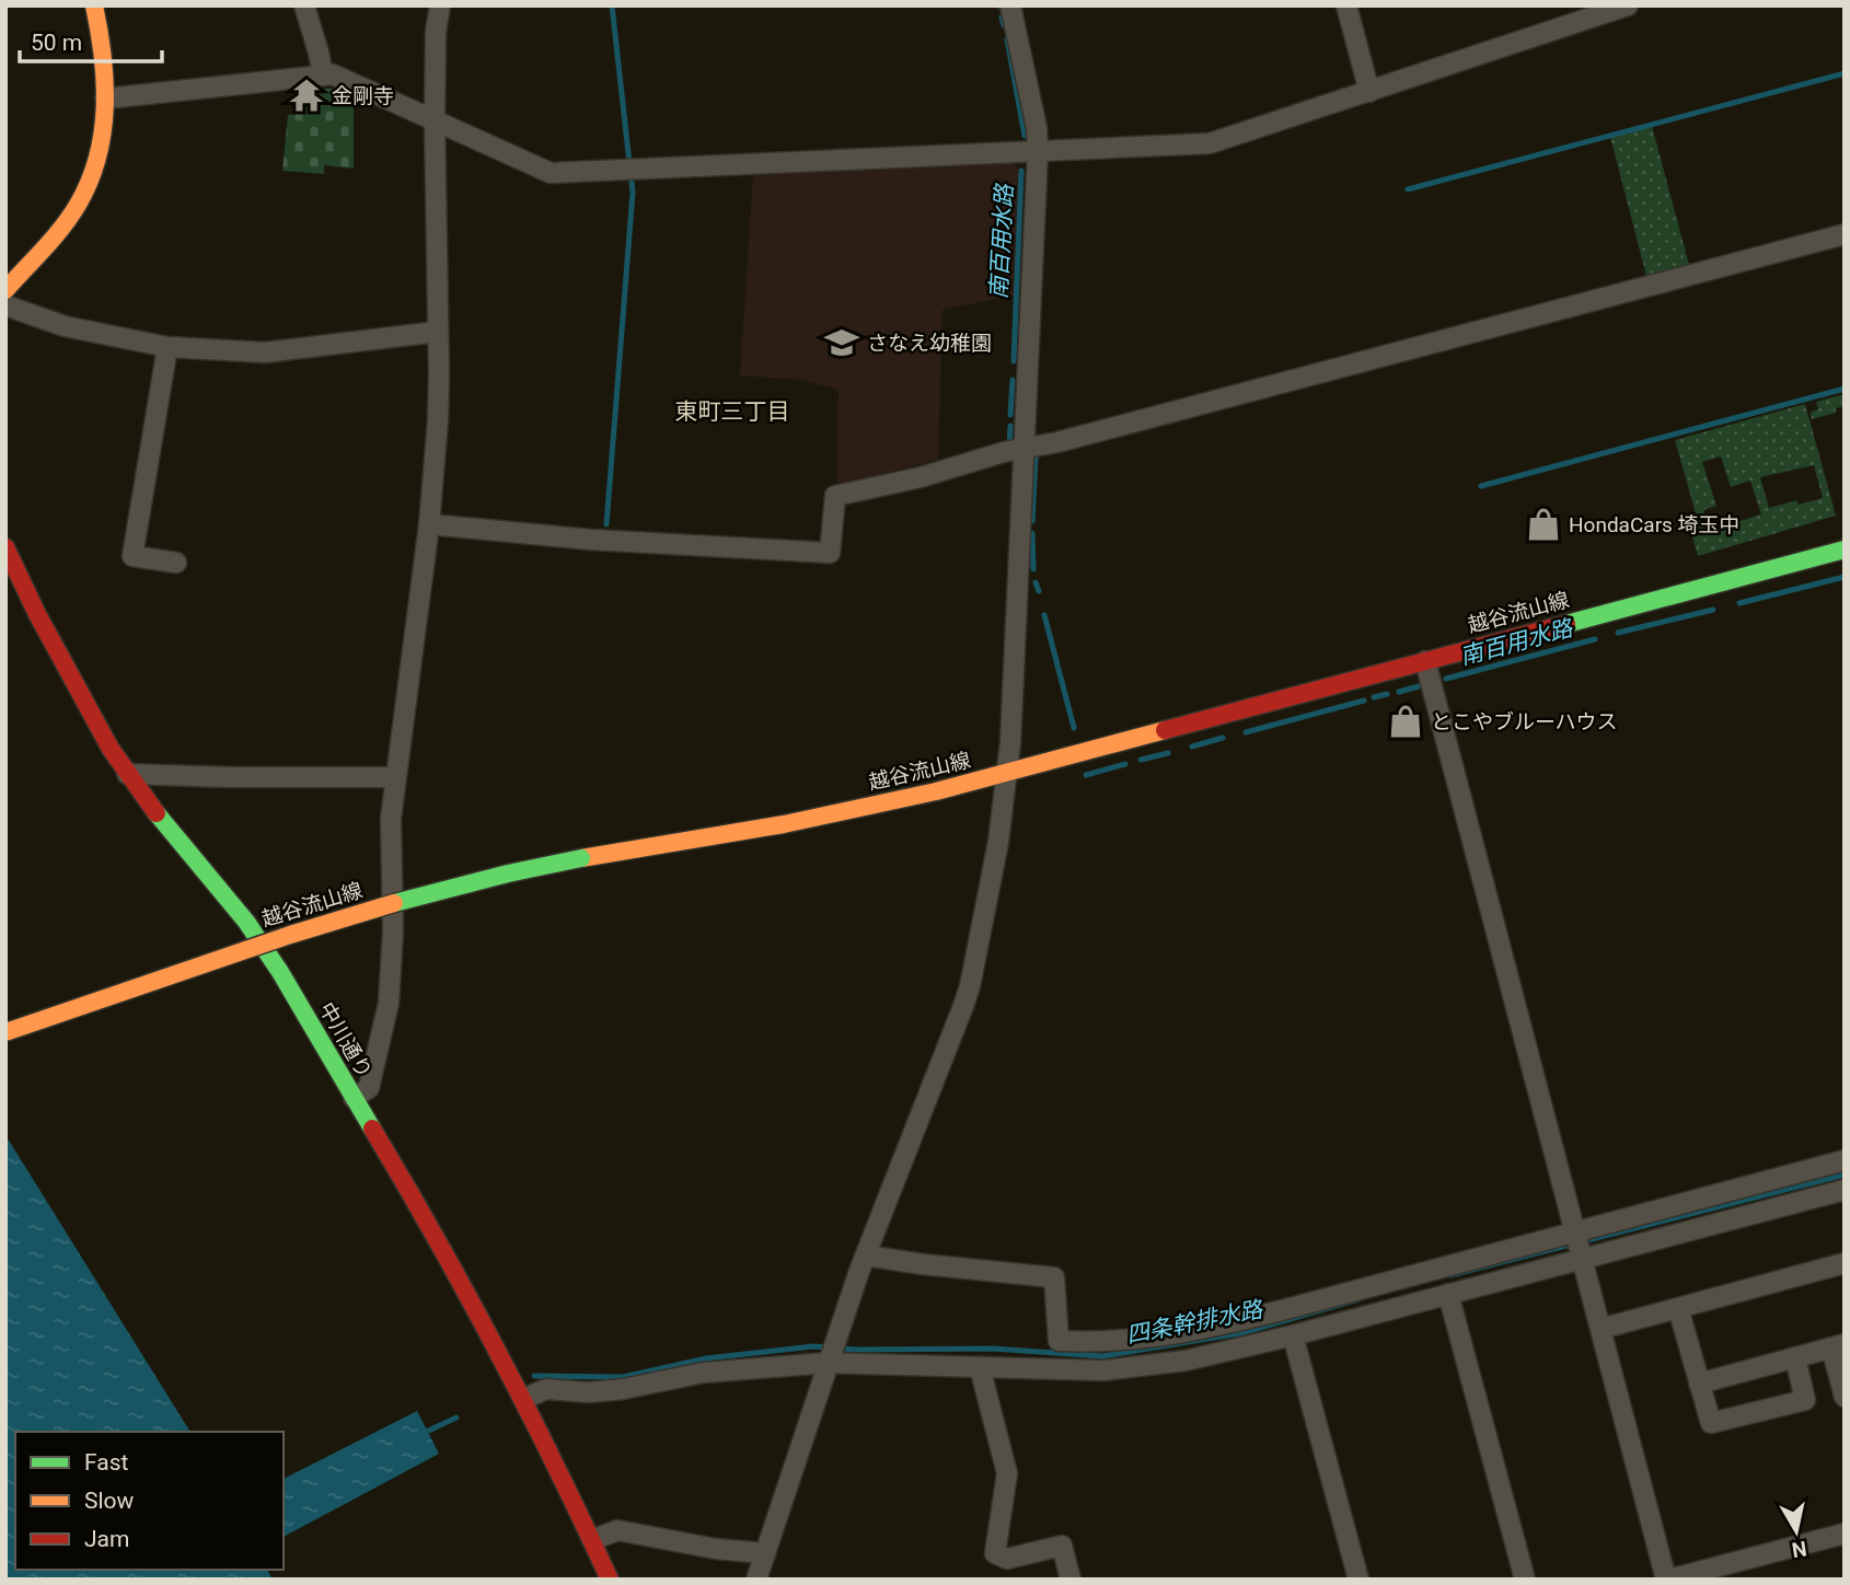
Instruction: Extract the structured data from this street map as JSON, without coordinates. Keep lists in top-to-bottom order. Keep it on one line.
{"streets":{"main road":["越谷流山線","中川通り"]},"districts":["東町三丁目"],"water":["南百用水路","四条幹排水路"],"places":{"temple":["金剛寺"],"school or university":["さなえ幼稚園"],"shop":["HondaCars 埼玉中","とこやブルーハウス"]},"legend":["Fast","Slow","Jam"],"scale_bar":"50 m","north":"bottom"}
